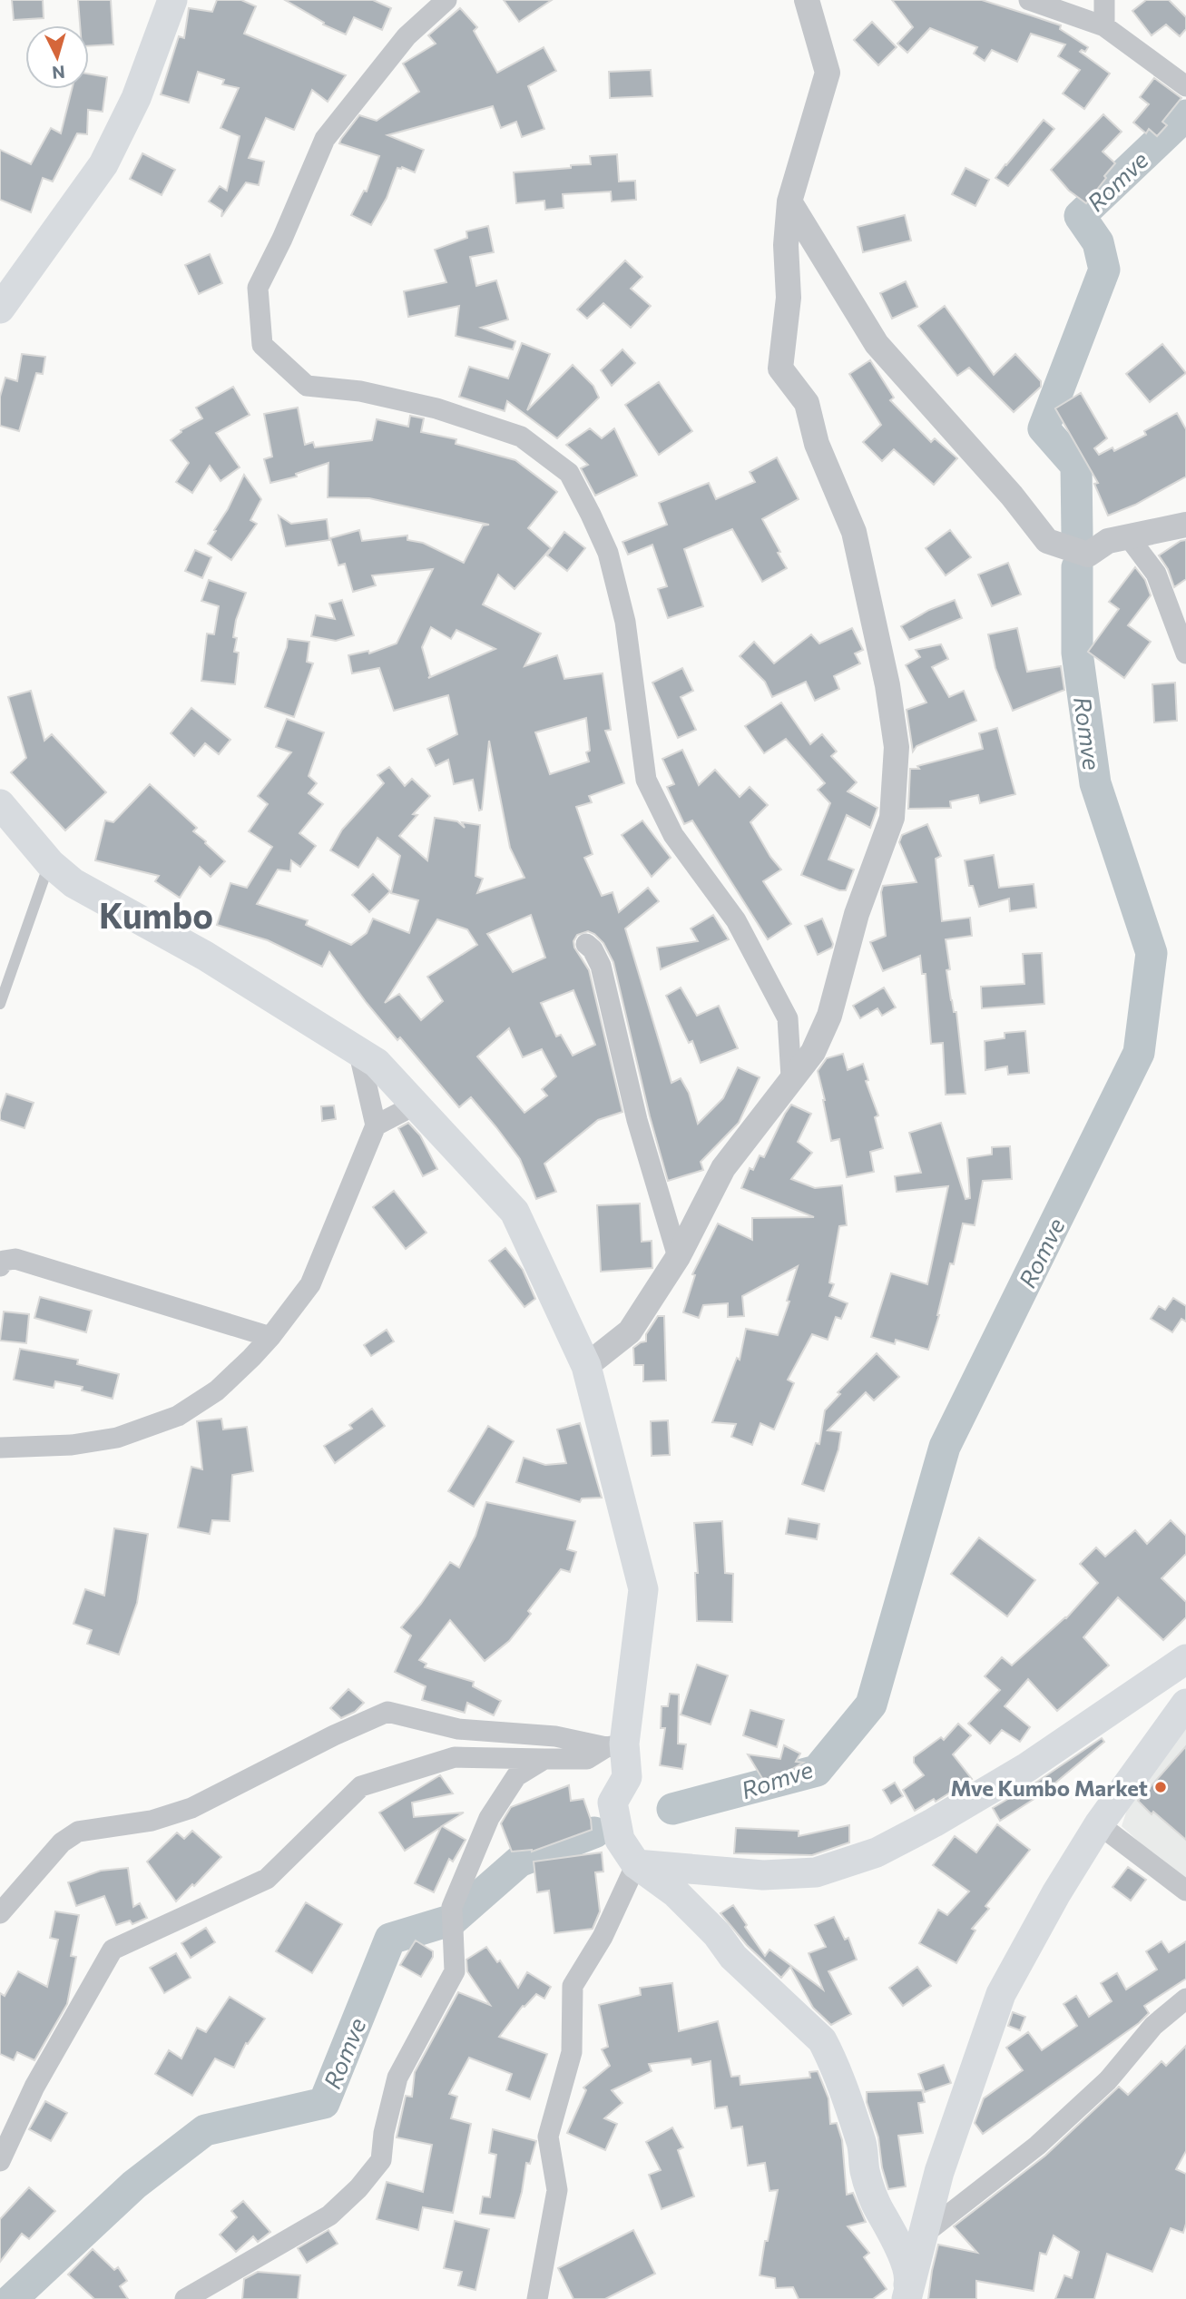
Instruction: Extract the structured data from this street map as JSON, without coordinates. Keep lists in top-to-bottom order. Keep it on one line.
{"districts":["Kumbo"],"water":["Romve"],"places":["Mve Kumbo Market"],"north":"bottom"}
